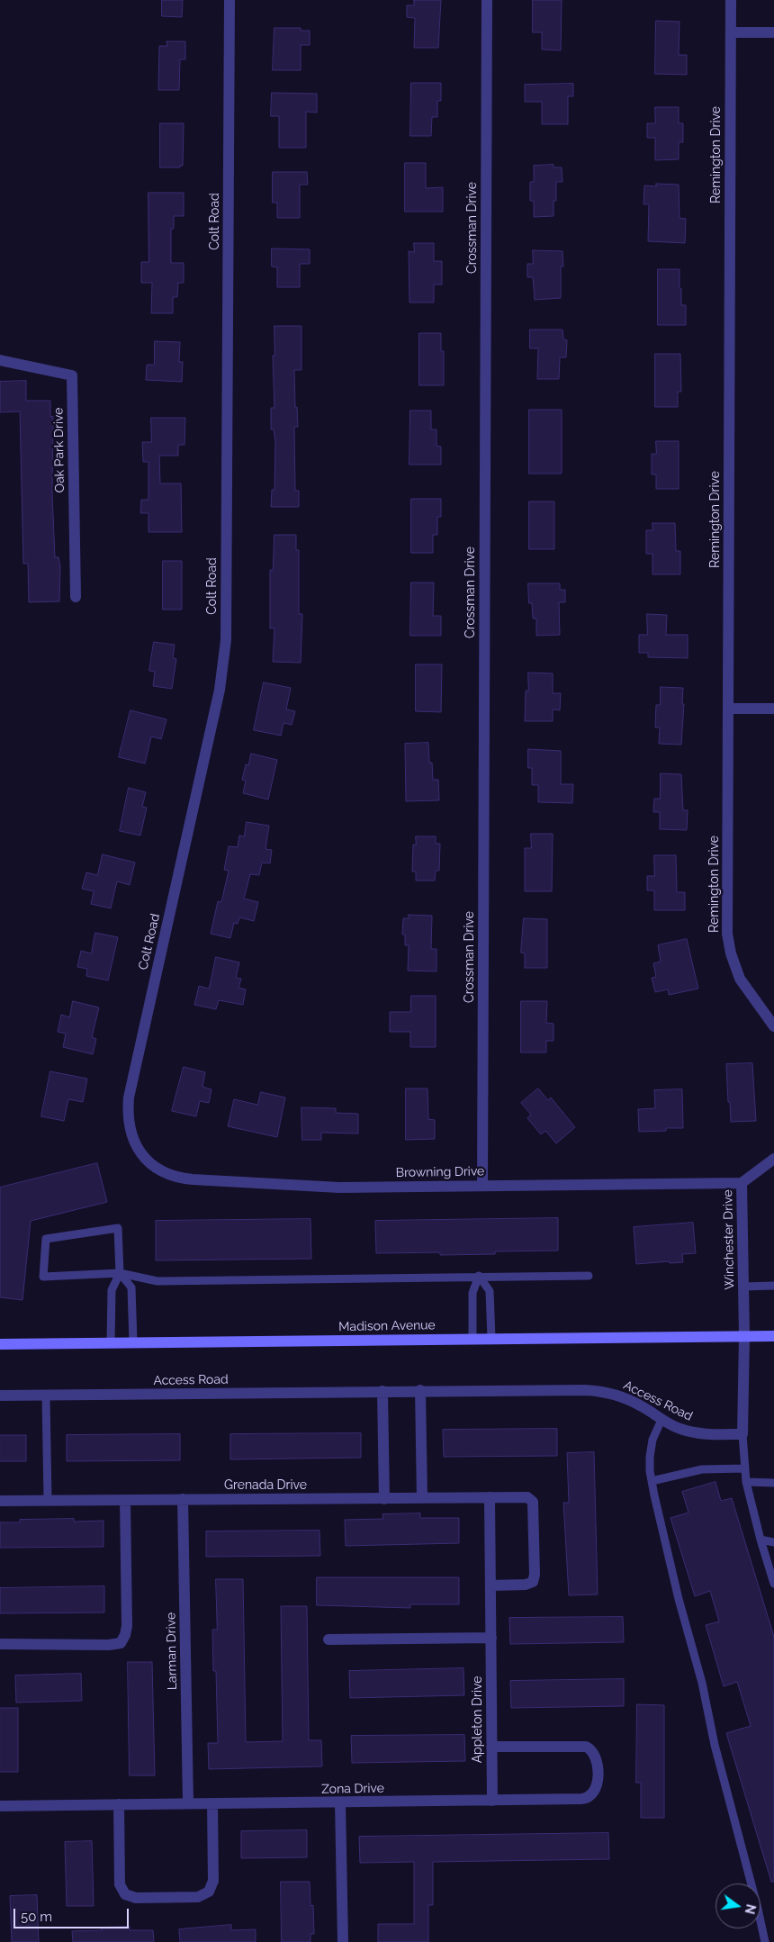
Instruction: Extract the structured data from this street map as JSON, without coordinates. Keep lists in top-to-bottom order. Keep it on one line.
{"streets":{"main road":["Madison Avenue"],"street":["Remington Drive","Colt Road","Crossman Drive","Oak Park Drive","Browning Drive","Winchester Drive","Access Road","Grenada Drive","Larman Drive","Appleton Drive","Zona Drive"]},"crossings":[["Colt Road","Browning Drive"],["Crossman Drive","Browning Drive"],["Browning Drive","Winchester Drive"],["Winchester Drive","Madison Avenue"],["Grenada Drive","Larman Drive"],["Grenada Drive","Appleton Drive"],["Larman Drive","Zona Drive"],["Appleton Drive","Zona Drive"]],"scale_bar":"50 m","north":"right"}
